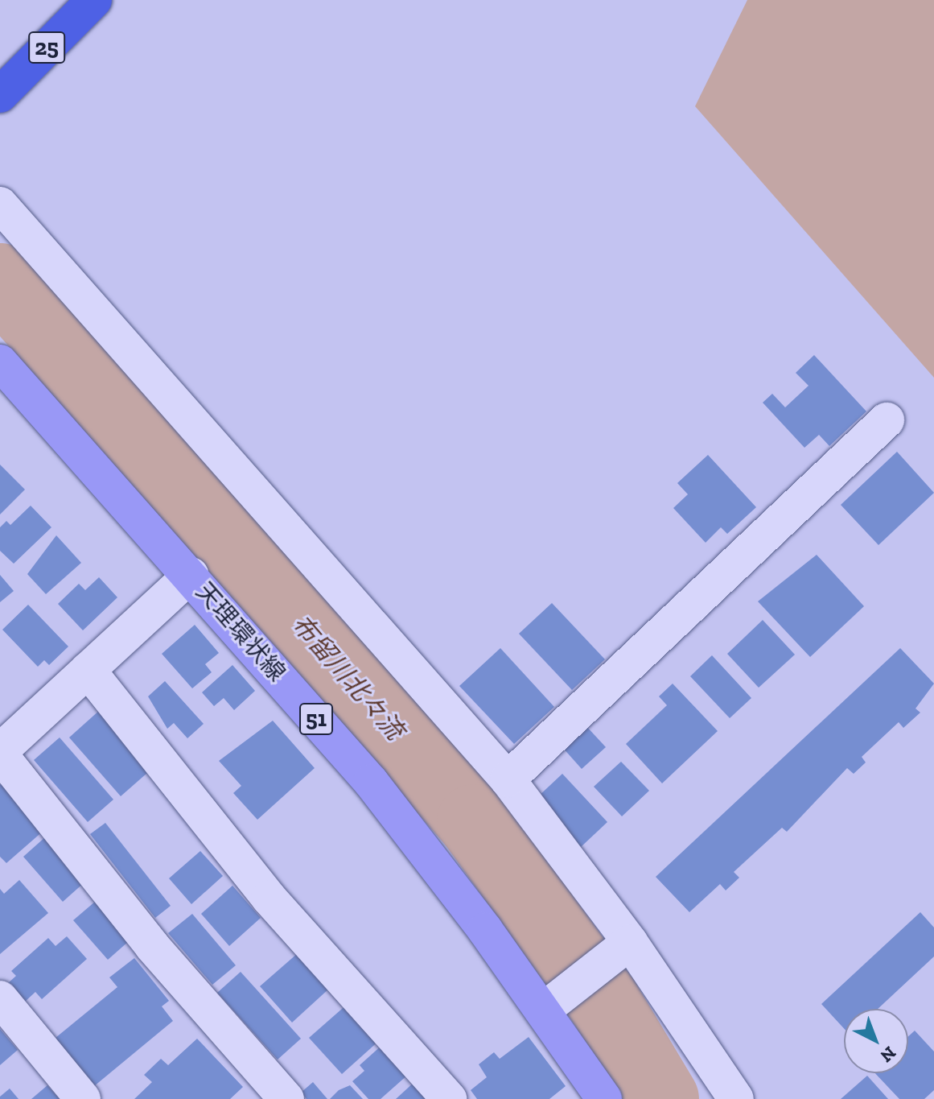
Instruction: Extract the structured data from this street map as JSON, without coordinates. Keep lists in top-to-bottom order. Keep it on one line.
{"streets":{"highway":["25"],"main road":["天理環状線","51"]},"water":["布留川北々流"],"north":"bottom right"}
